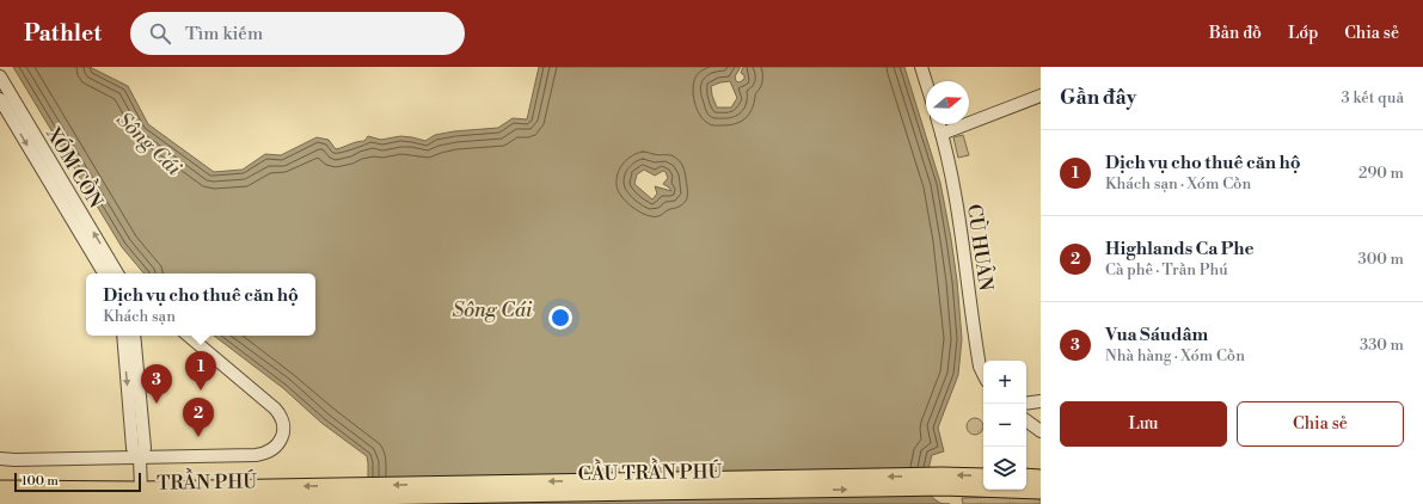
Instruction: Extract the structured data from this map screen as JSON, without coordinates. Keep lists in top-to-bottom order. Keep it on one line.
{"streets":{"main road":["CẦU TRẦN PHÚ","TRẦN PHÚ"],"street":["XÓM CỒN","CÙ HUÂN"]},"crossings":[["CẦU TRẦN PHÚ","TRẦN PHÚ"]],"water":["Sông Cái"],"scale_bar":"100 m","north":"right","page":{"header":"Pathlet","search":"Tìm kiếm","nav":["Bản đồ","Lớp","Chia sẻ"],"heading":["Gần đây","3 kết quả"],"list":[{"mark":"1","name":"Dịch vụ cho thuê căn hộ","note":"Khách sạn · Xóm Cồn","value":"290 m"},{"mark":"2","name":"Highlands Ca Phe","note":"Cà phê · Trần Phú","value":"300 m"},{"mark":"3","name":"Vua Sáudâm","note":"Nhà hàng · Xóm Cồn","value":"330 m"}],"popup":["Dịch vụ cho thuê căn hộ","Khách sạn"],"pins":["1","3","2"],"map_buttons":["+","−"],"buttons":["Lưu","Chia sẻ"],"scale":"100 m"}}
